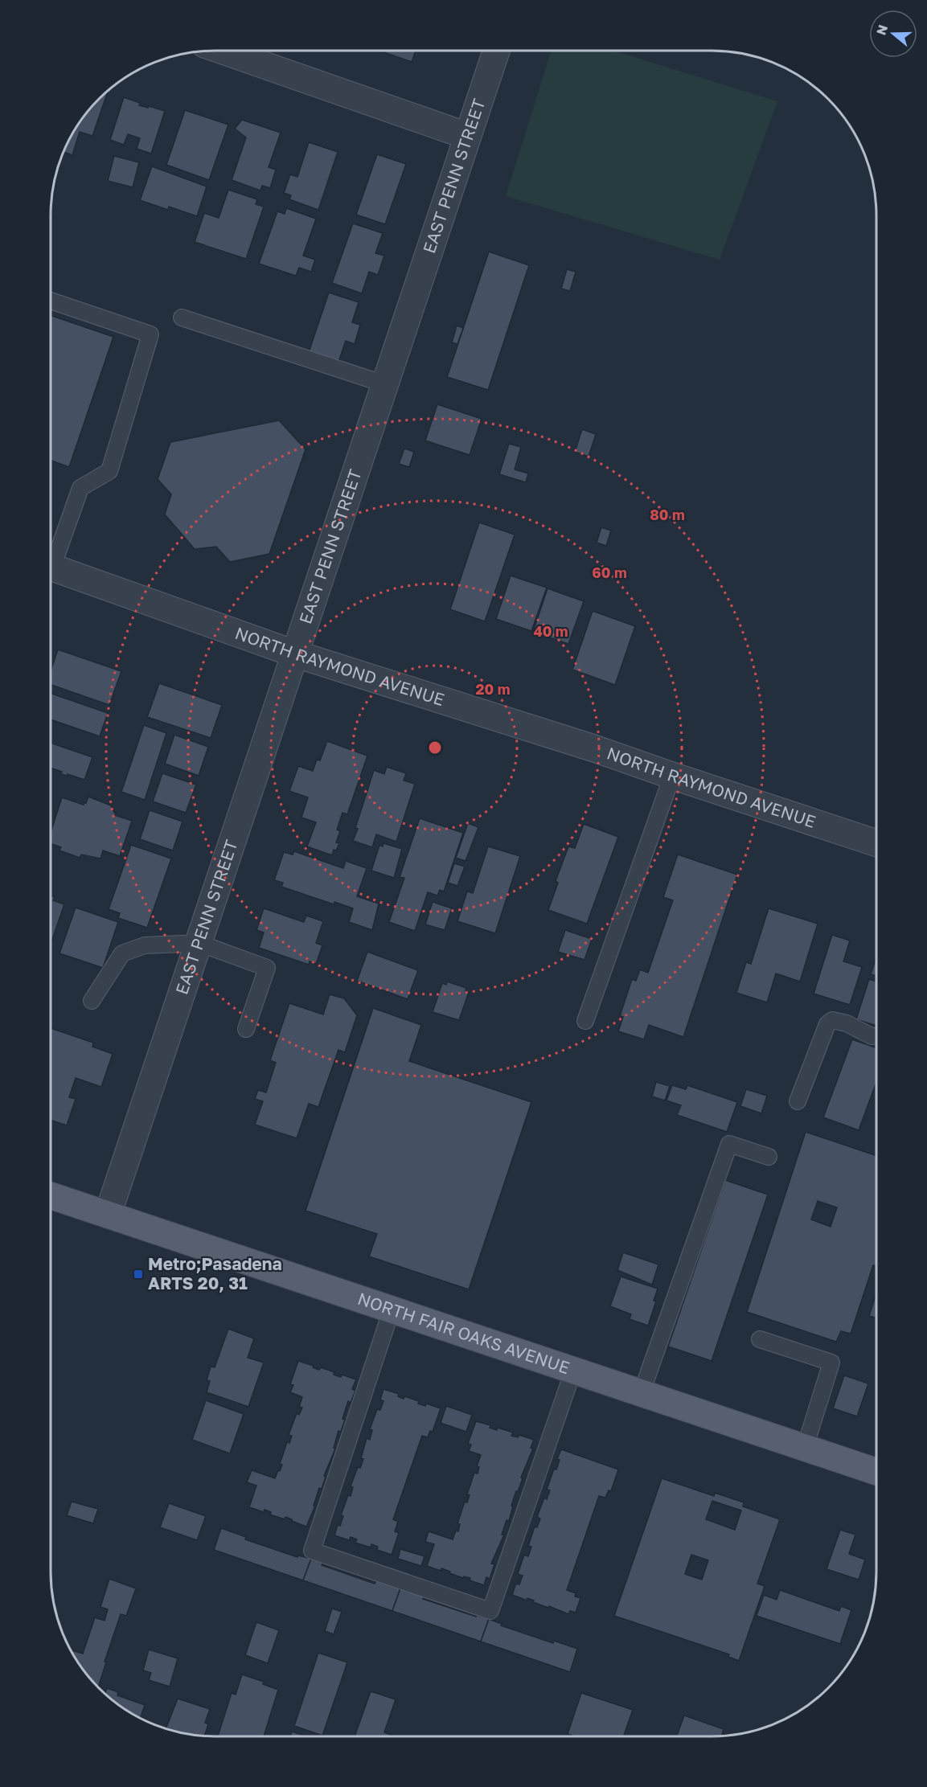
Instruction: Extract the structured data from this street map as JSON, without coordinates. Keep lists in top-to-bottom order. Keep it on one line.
{"streets":{"main road":["NORTH FAIR OAKS AVENUE"],"street":["EAST PENN STREET","NORTH RAYMOND AVENUE"]},"crossings":[["EAST PENN STREET","NORTH RAYMOND AVENUE"],["EAST PENN STREET","NORTH FAIR OAKS AVENUE"]],"places":{"transit":["Metro;Pasadena ARTS 20, 31"]},"north":"left","rings":["80 m","60 m","40 m","20 m"]}
